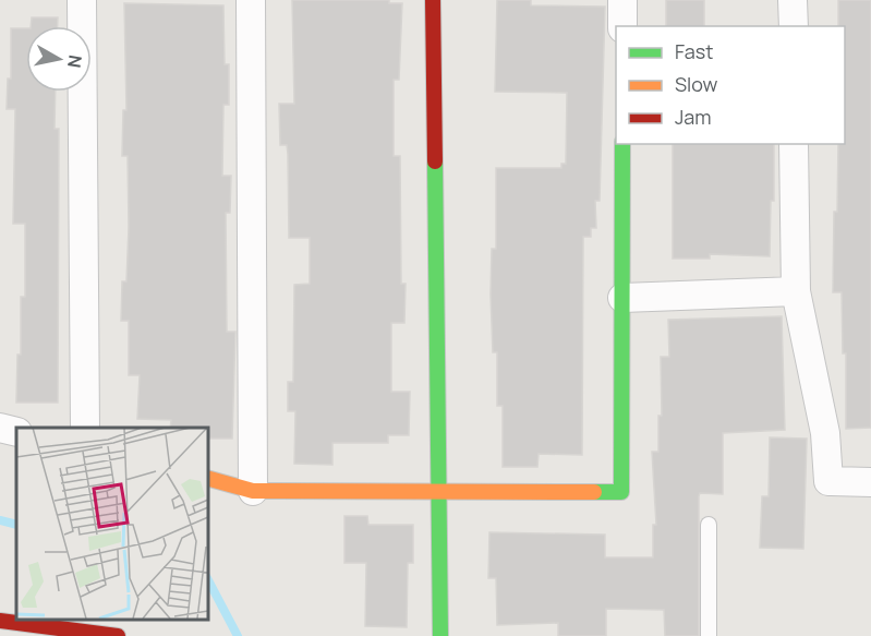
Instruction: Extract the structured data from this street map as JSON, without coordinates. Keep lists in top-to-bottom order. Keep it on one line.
{"legend":["Fast","Slow","Jam"],"north":"right"}
